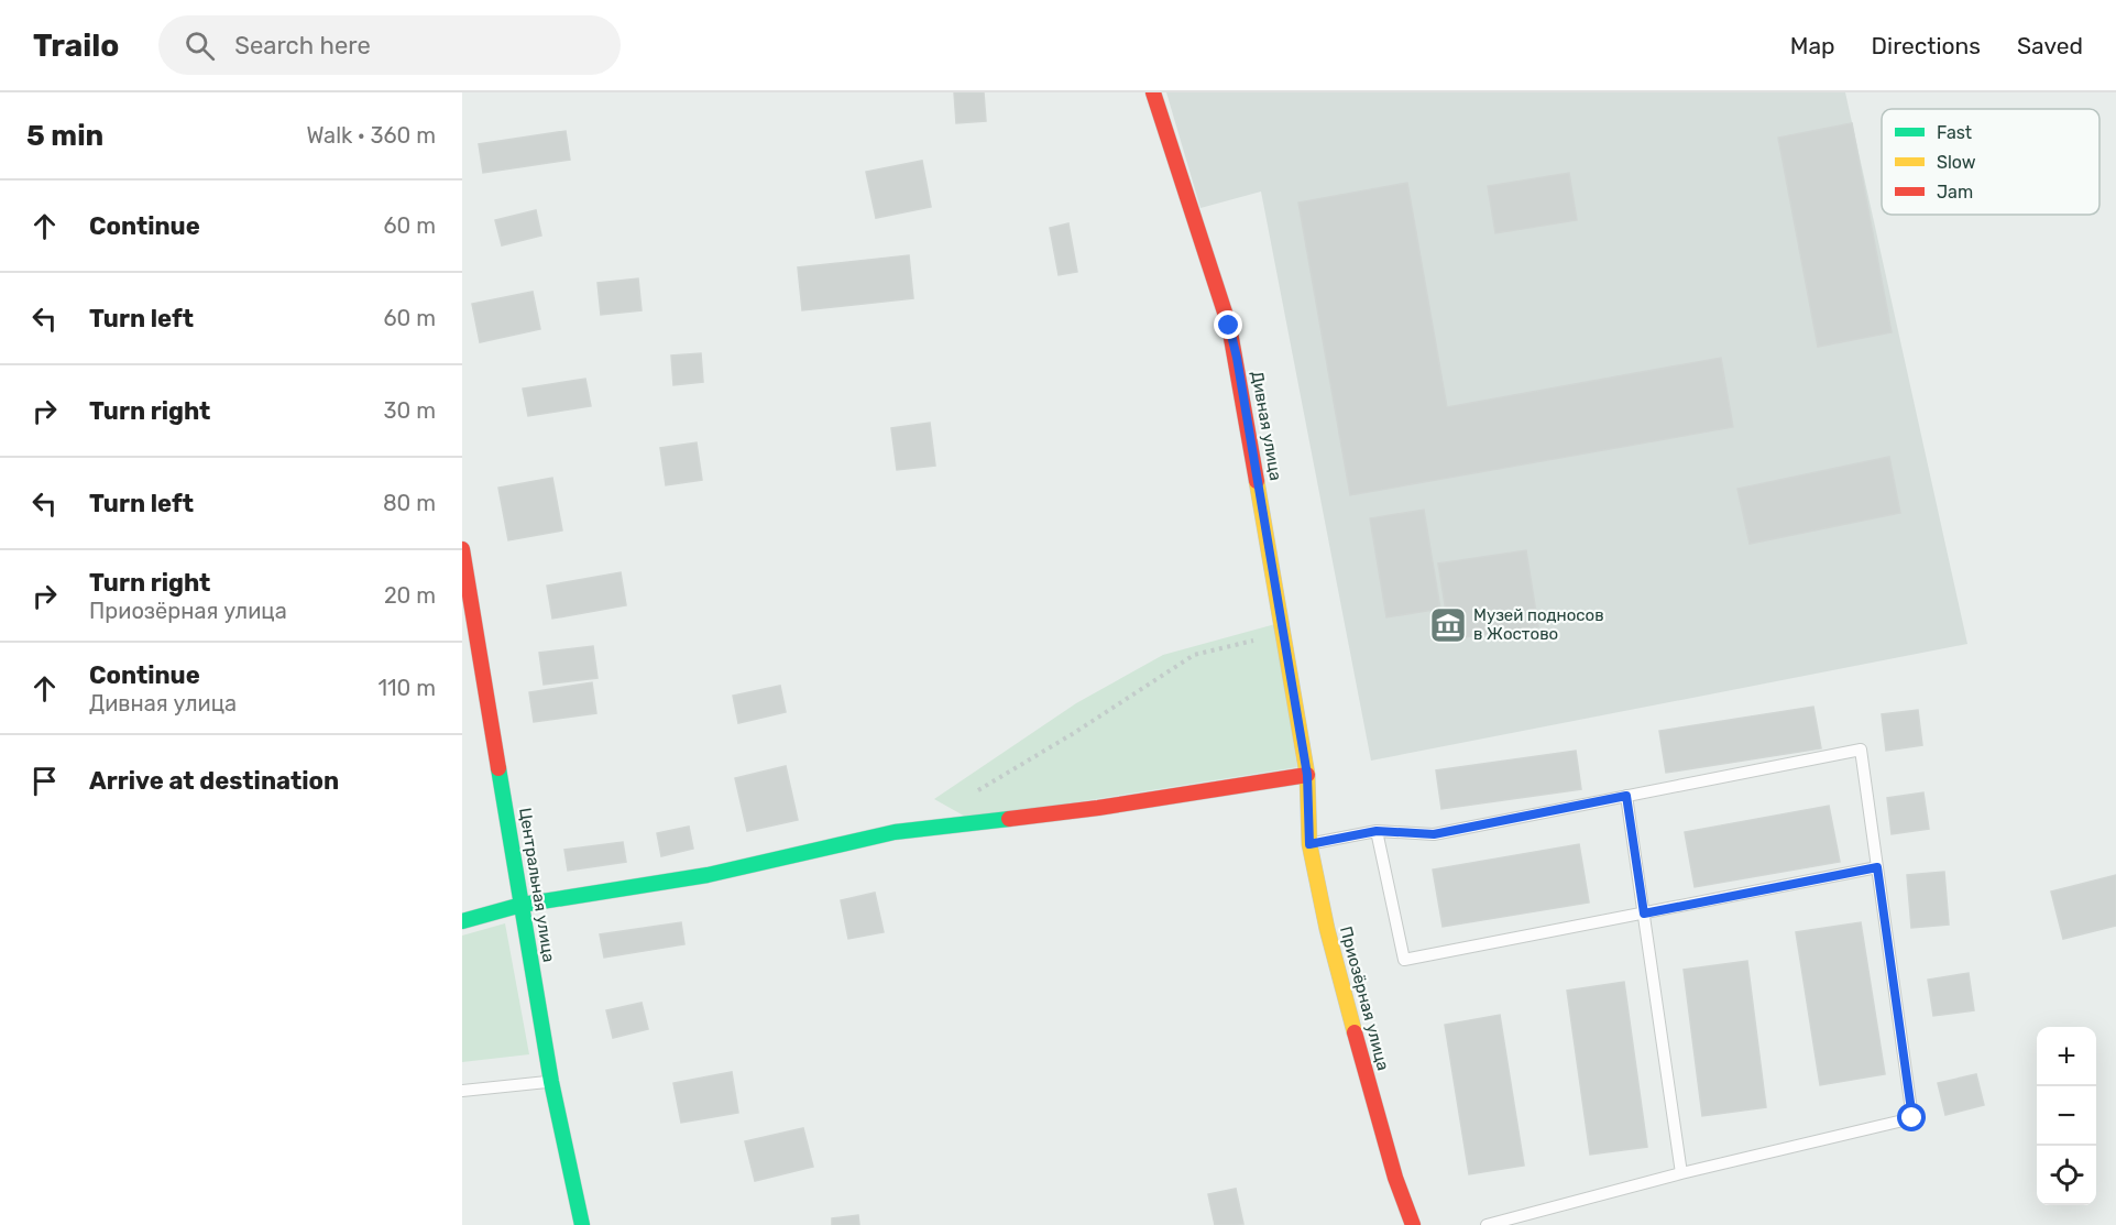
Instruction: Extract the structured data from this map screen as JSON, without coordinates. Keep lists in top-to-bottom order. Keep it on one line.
{"streets":{"street":["Дивная улица","Центральная улица","Приозёрная улица"]},"crossings":[["Дивная улица","Приозёрная улица"]],"places":{"museum":["Музей подносов в Жостово"]},"legend":["Fast","Slow","Jam"],"page":{"header":"Trailo","search":"Search here","nav":["Map","Directions","Saved"],"heading":["5 min","Walk · 360 m"],"list":[["Continue","60 m"],["Turn left","60 m"],["Turn right","30 m"],["Turn left","80 m"],["Turn right","Приозёрная улица","20 m"],["Continue","Дивная улица","110 m"],"Arrive at destination"],"map_buttons":["+","−"]}}
